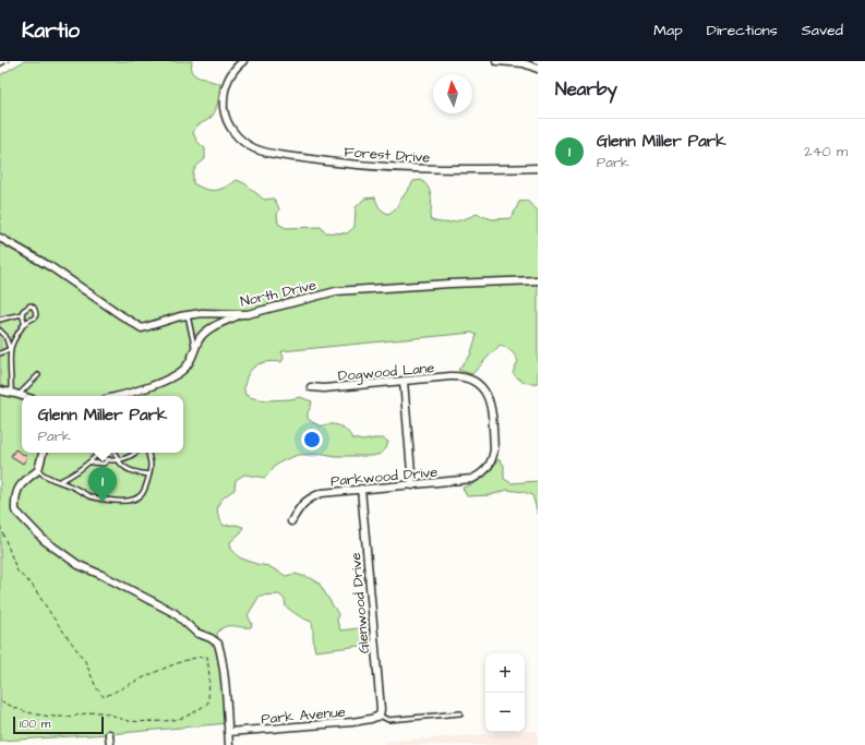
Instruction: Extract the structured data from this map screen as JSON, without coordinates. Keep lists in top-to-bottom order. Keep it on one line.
{"streets":{"street":["Forest Drive","North Drive","Dogwood Lane","Parkwood Drive","Glenwood Drive","Park Avenue"]},"crossings":[["Dogwood Lane","Parkwood Drive"],["Parkwood Drive","Glenwood Drive"],["Glenwood Drive","Park Avenue"]],"scale_bar":"100 m","north":"top","page":{"header":"Kartio","nav":["Map","Directions","Saved"],"heading":"Nearby","list":[{"mark":"1","name":"Glenn Miller Park","note":"Park","value":"240 m"}],"popup":["Glenn Miller Park","Park"],"pins":"1","map_buttons":["+","−"],"scale":"100 m"}}
